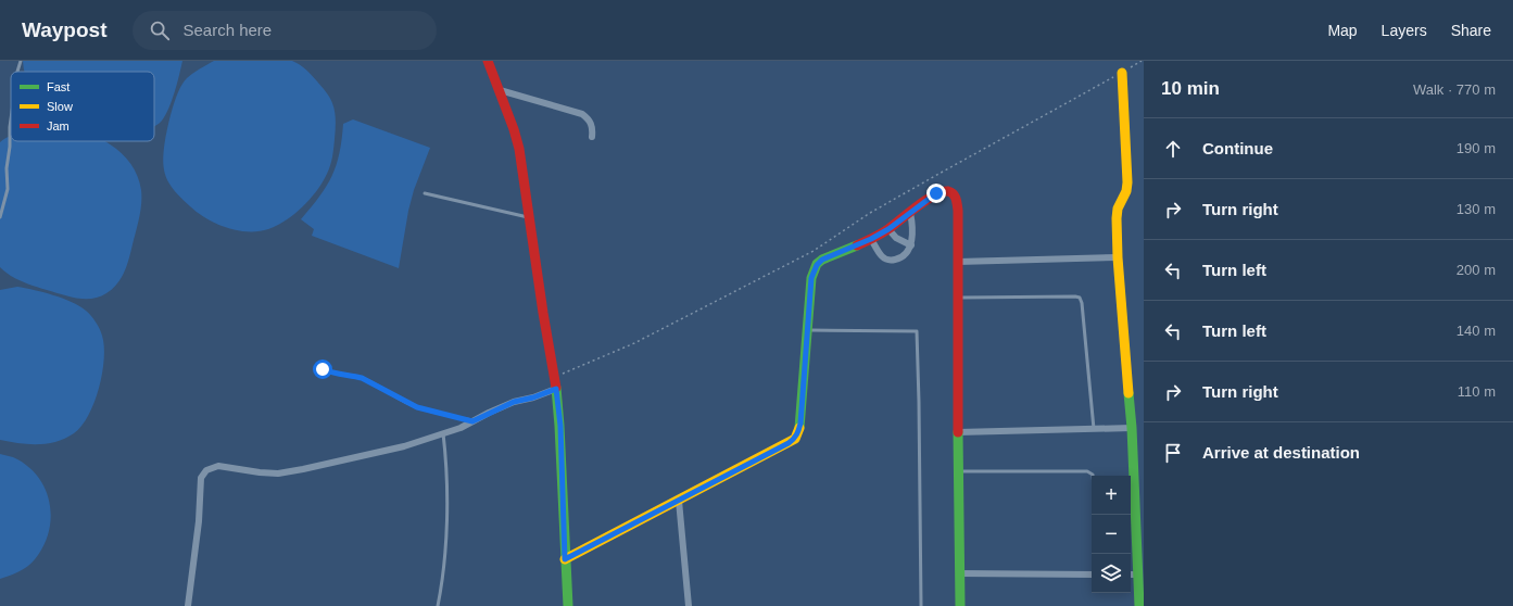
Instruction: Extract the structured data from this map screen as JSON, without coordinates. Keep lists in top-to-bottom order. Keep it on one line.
{"legend":["Fast","Slow","Jam"],"page":{"header":"Waypost","search":"Search here","nav":["Map","Layers","Share"],"heading":["10 min","Walk · 770 m"],"list":[["Continue","190 m"],["Turn right","130 m"],["Turn left","200 m"],["Turn left","140 m"],["Turn right","110 m"],"Arrive at destination"],"map_buttons":["+","−"]}}
